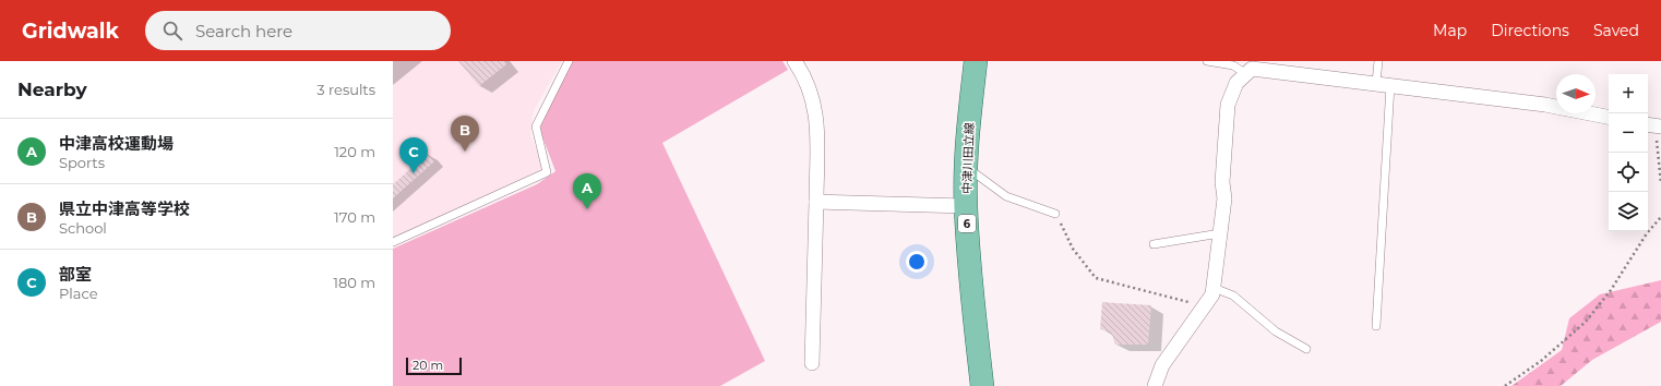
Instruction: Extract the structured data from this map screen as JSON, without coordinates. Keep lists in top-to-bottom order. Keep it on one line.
{"streets":{"main road":["中津川田立線","6"]},"scale_bar":"20 m","north":"right","page":{"header":"Gridwalk","search":"Search here","nav":["Map","Directions","Saved"],"heading":["Nearby","3 results"],"map_buttons":["+","−"],"pins":["B","C","A"],"list":[{"mark":"A","name":"中津高校運動場","note":"Sports","value":"120 m"},{"mark":"B","name":"県立中津高等学校","note":"School","value":"170 m"},{"mark":"C","name":"部室","note":"Place","value":"180 m"}],"scale":"20 m"}}
